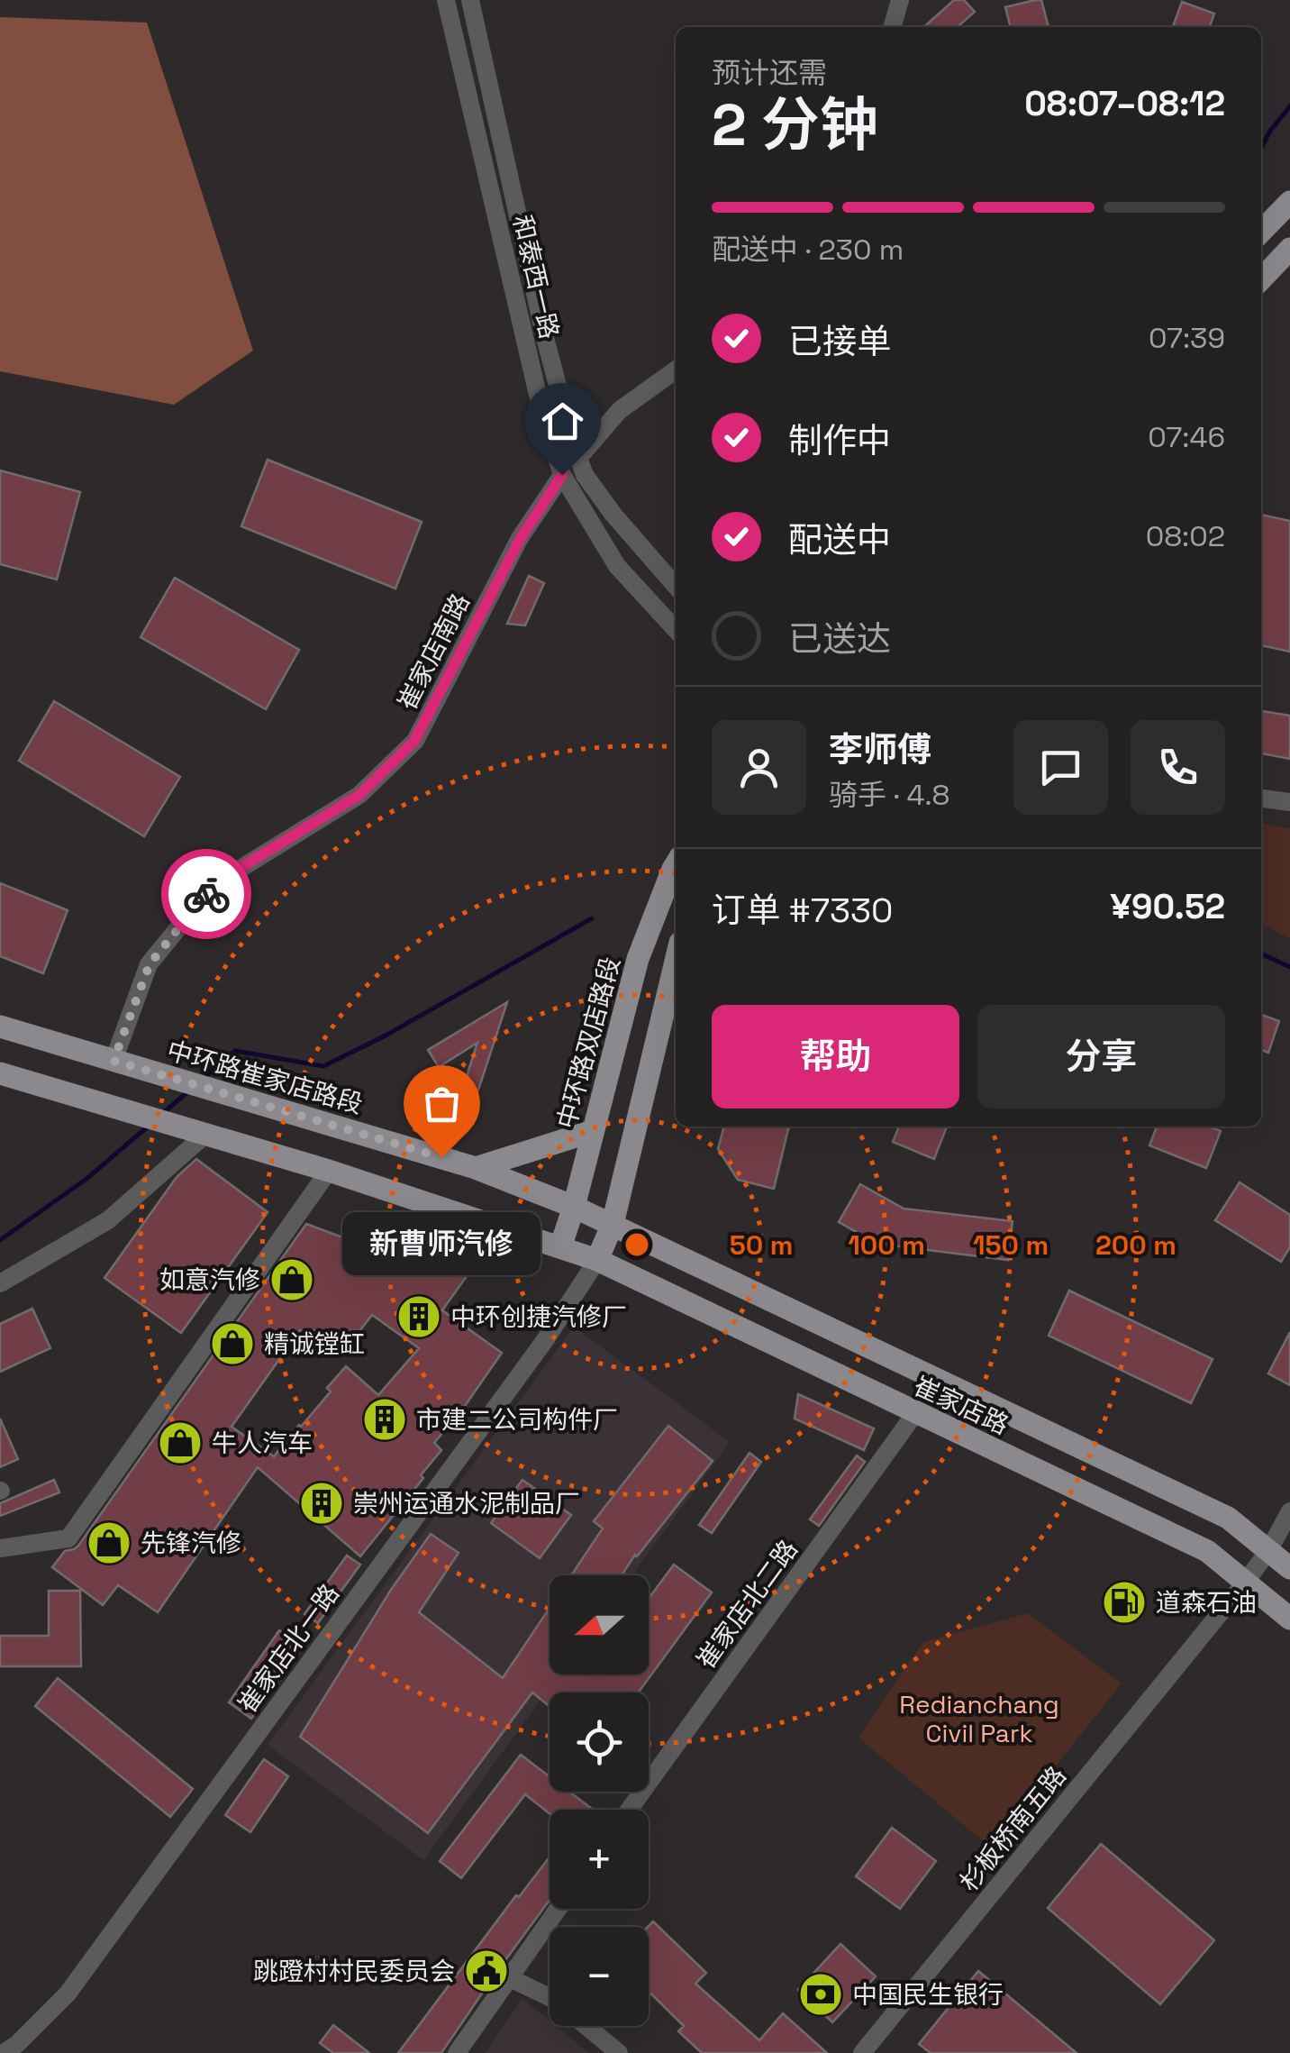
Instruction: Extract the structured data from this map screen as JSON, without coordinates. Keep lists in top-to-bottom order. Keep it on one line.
{"streets":{"main road":["中环路双店路段","中环路崔家店路段","崔家店路"],"street":["和泰西一路","崔家店南路","崔家店北二路","崔家店北一路","杉板桥南五路"]},"crossings":[["和泰西一路","崔家店南路"],["崔家店南路","中环路崔家店路段"],["中环路双店路段","中环路崔家店路段"],["中环路崔家店路段","崔家店路"],["崔家店路","崔家店北二路"],["崔家店路","崔家店北一路"],["崔家店路","杉板桥南五路"]],"parks":["Redianchang Civil Park"],"places":{"other":["新曹师汽修"],"shop":["如意汽修","精诚镗缸","牛人汽车","先锋汽修"],"building":["中环创捷汽修厂","市建二公司构件厂","崇州运通水泥制品厂"],"fuel station":["道森石油"],"public building":["跳蹬村村民委员会"],"bank":["中国民生银行"]},"north":"left","page":{"heading":["2 分钟","预计还需","08:07–08:12"],"panel":["李师傅","骑手 · 4.8","订单 #7330","¥90.52"],"bar":"配送中 · 230 m","list":[["已接单","07:39"],["制作中","07:46"],["配送中","08:02"],"已送达"],"buttons":["帮助","分享"],"bubble":"新曹师汽修","map_buttons":["+","−"]},"rings":["50 m","100 m","150 m","200 m"]}
